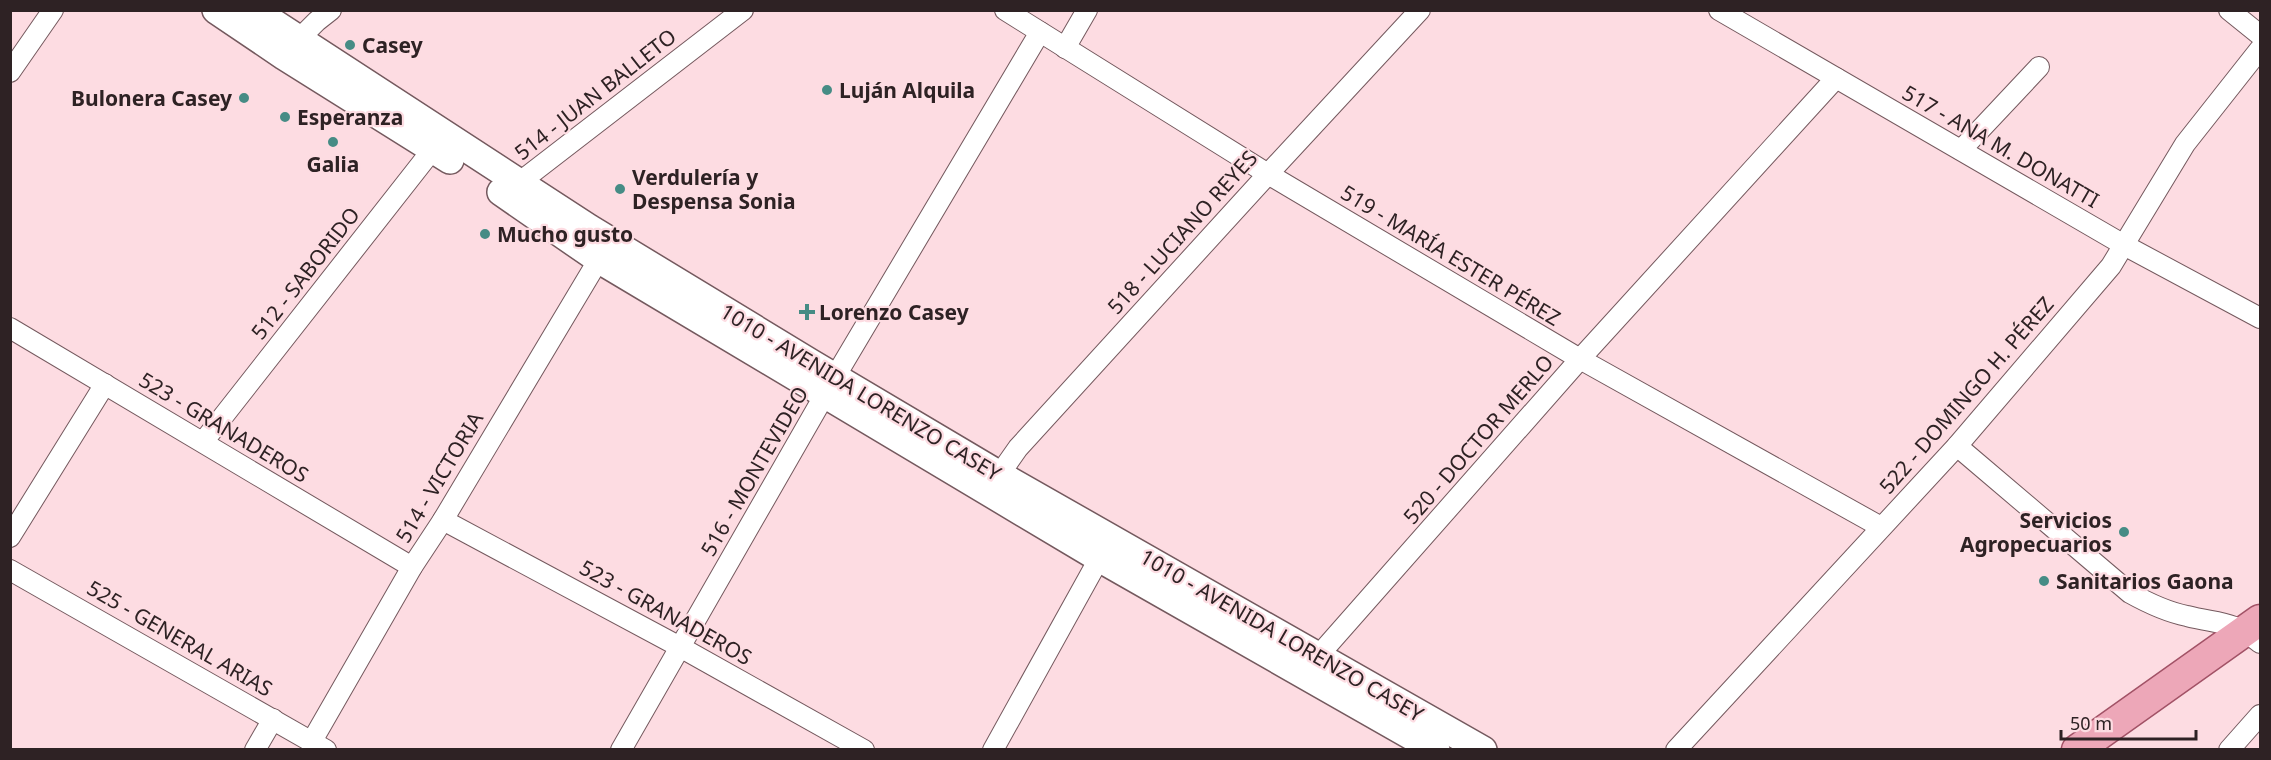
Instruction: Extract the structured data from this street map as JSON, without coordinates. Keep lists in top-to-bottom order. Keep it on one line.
{"streets":{"main road":["1010 - AVENIDA LORENZO CASEY"],"street":["514 - JUAN BALLETO","517 - ANA M. DONATTI","518 - LUCIANO REYES","519 - MARÍA ESTER PÉREZ","512 - SABORIDO","522 - DOMINGO H. PÉREZ","523 - GRANADEROS","520 - DOCTOR MERLO","516 - MONTEVIDEO","514 - VICTORIA","525 - GENERAL ARIAS"]},"crossings":[["514 - JUAN BALLETO","1010 - AVENIDA LORENZO CASEY"],["517 - ANA M. DONATTI","522 - DOMINGO H. PÉREZ"],["517 - ANA M. DONATTI","520 - DOCTOR MERLO"],["518 - LUCIANO REYES","519 - MARÍA ESTER PÉREZ"],["518 - LUCIANO REYES","1010 - AVENIDA LORENZO CASEY"],["519 - MARÍA ESTER PÉREZ","522 - DOMINGO H. PÉREZ"],["519 - MARÍA ESTER PÉREZ","520 - DOCTOR MERLO"],["519 - MARÍA ESTER PÉREZ","516 - MONTEVIDEO"],["512 - SABORIDO","1010 - AVENIDA LORENZO CASEY"],["512 - SABORIDO","523 - GRANADEROS"],["1010 - AVENIDA LORENZO CASEY","520 - DOCTOR MERLO"],["1010 - AVENIDA LORENZO CASEY","516 - MONTEVIDEO"],["1010 - AVENIDA LORENZO CASEY","514 - VICTORIA"],["523 - GRANADEROS","516 - MONTEVIDEO"],["523 - GRANADEROS","514 - VICTORIA"],["514 - VICTORIA","525 - GENERAL ARIAS"]],"places":{"other":["Casey","Luján Alquila","Bulonera Casey","Esperanza","Galia","Verdulería y Despensa Sonia","Mucho gusto","Servicios Agropecuarios","Sanitarios Gaona"],"health":["Lorenzo Casey"]},"scale_bar":"50 m"}
